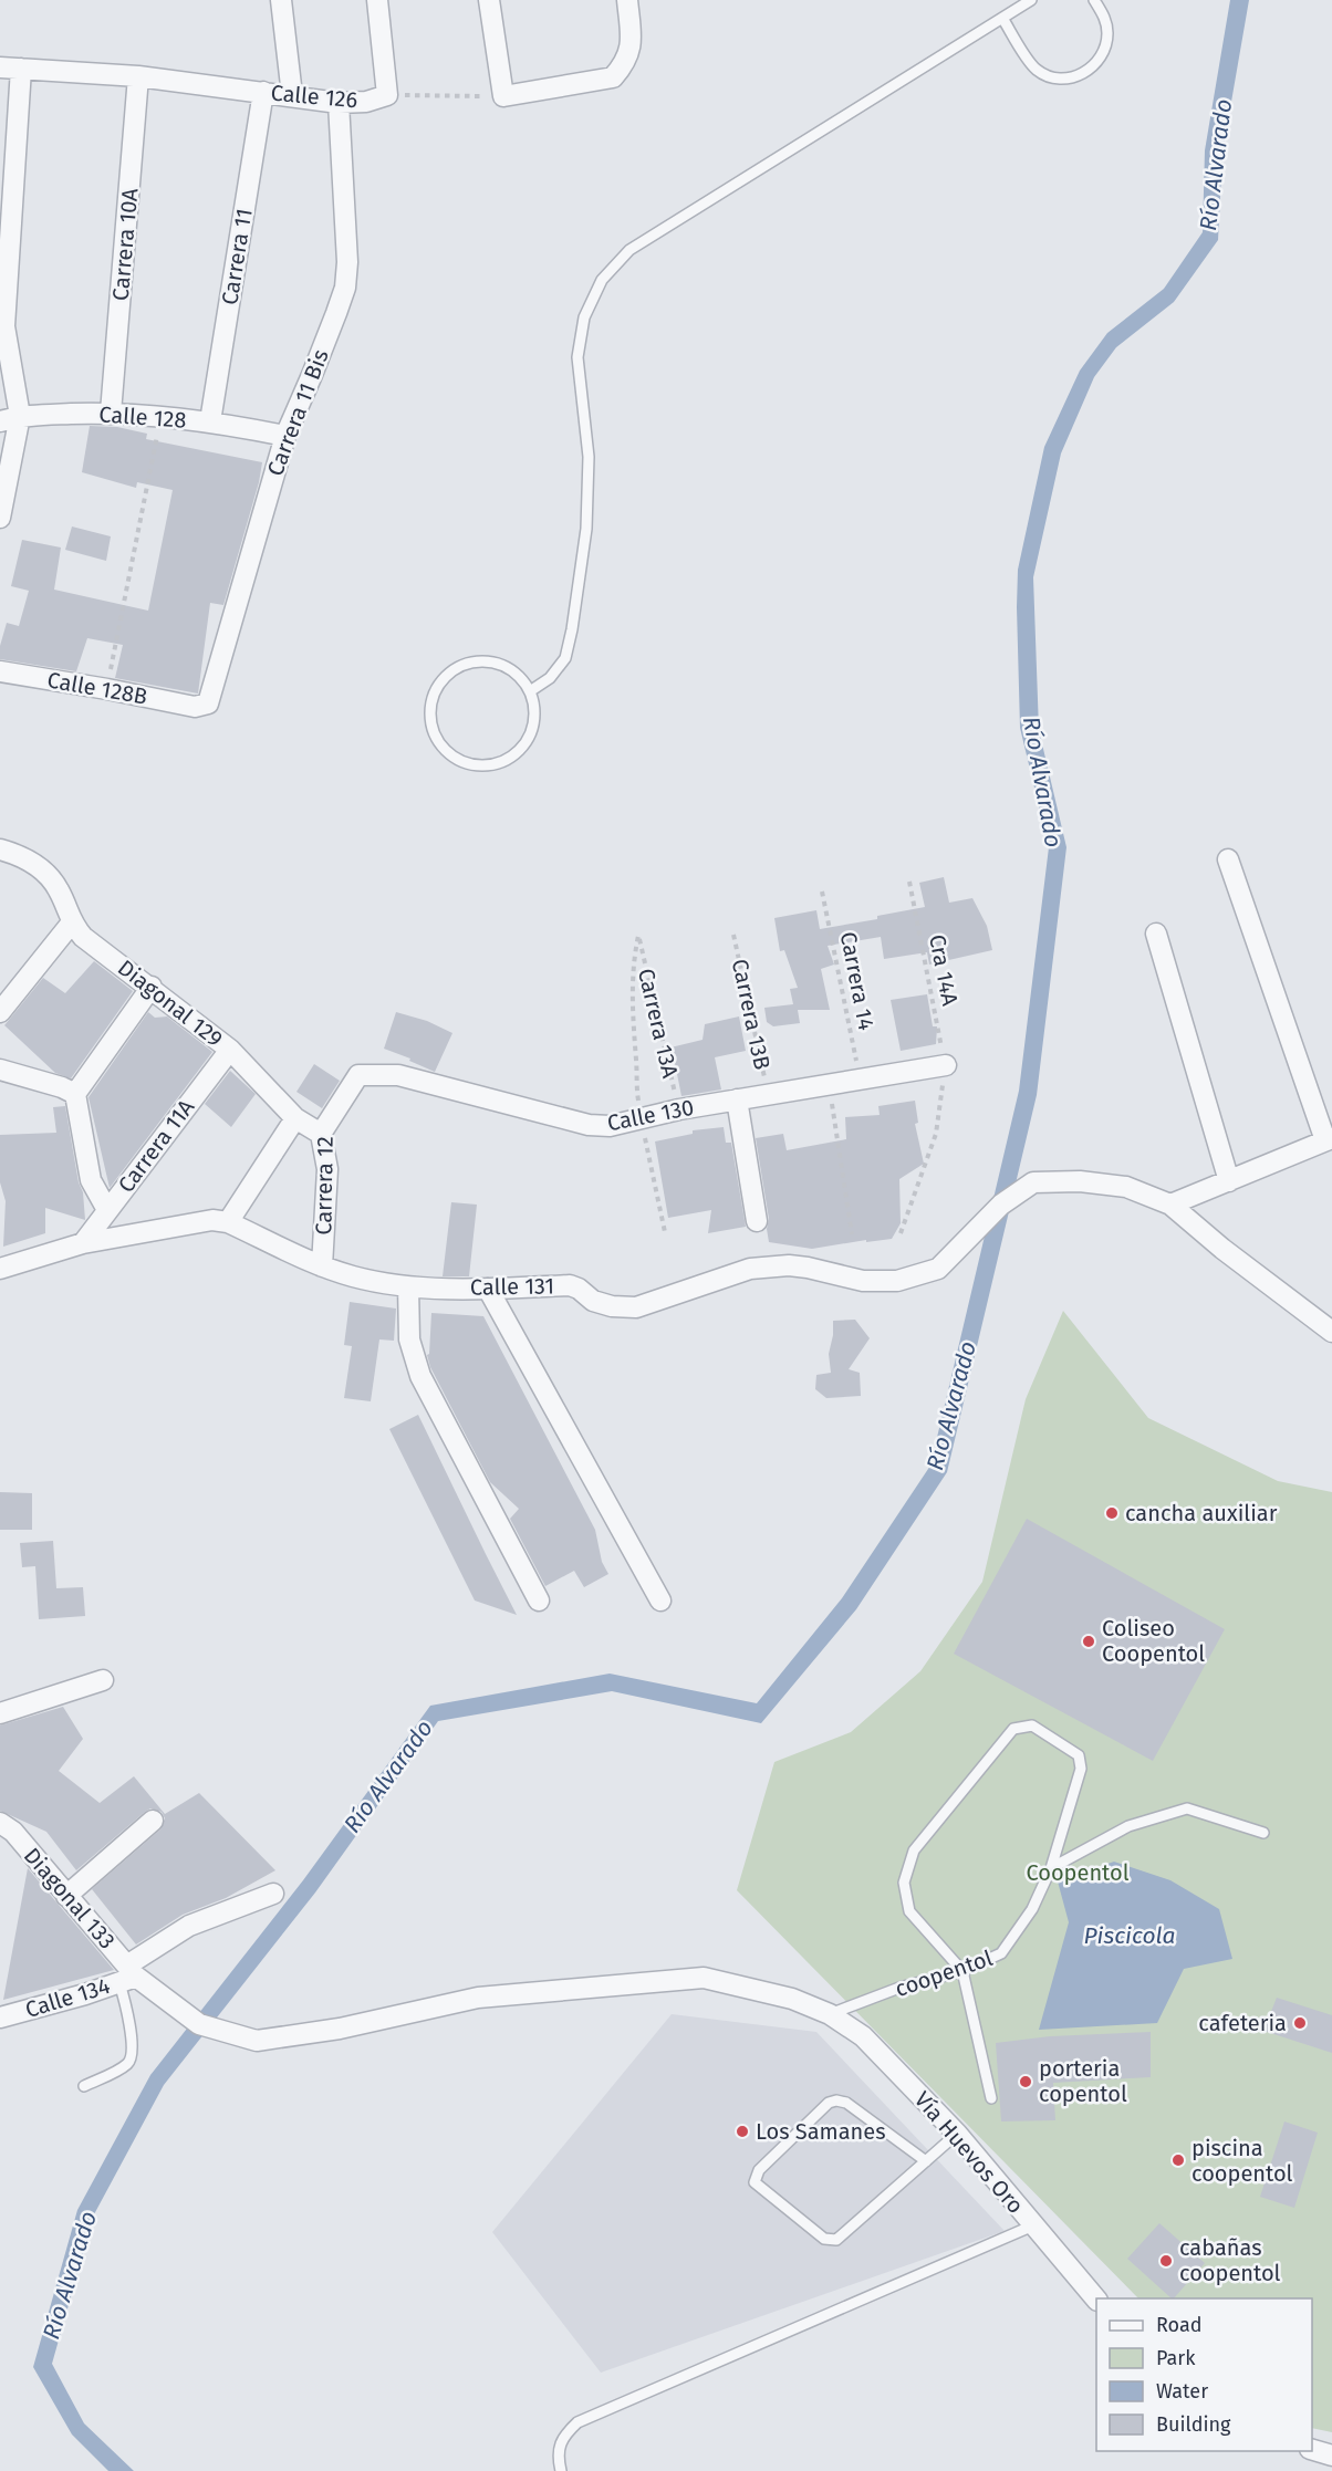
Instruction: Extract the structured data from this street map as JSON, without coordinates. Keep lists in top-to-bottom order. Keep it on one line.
{"streets":{"street":["Calle 126","Carrera 10A","Carrera 11","Carrera 11 Bis","Calle 128","Calle 128B","Diagonal 129","Carrera 13B","Calle 130","Carrera 11A","Carrera 12","Calle 131","Diagonal 133","Calle 134","Vía Huevos Oro"],"lane":["coopentol"],"path":["Cra 14A","Carrera 14","Carrera 13A"]},"crossings":[["Calle 126","Carrera 10A"],["Calle 126","Carrera 11"],["Calle 126","Carrera 11 Bis"],["Carrera 10A","Calle 128"],["Carrera 11","Calle 128"],["Carrera 11 Bis","Calle 128"],["Carrera 11 Bis","Calle 128B"],["Cra 14A","Calle 130"],["Carrera 14","Calle 130"],["Diagonal 129","Carrera 11A"],["Diagonal 129","Carrera 12"],["Carrera 13B","Calle 130"],["Carrera 13A","Calle 130"],["Calle 130","Carrera 12"],["Carrera 11A","Calle 131"],["Carrera 12","Calle 131"],["Diagonal 133","Calle 134"],["Diagonal 133","Vía Huevos Oro"],["coopentol","Vía Huevos Oro"]],"water":["Río Alvarado","Piscicola"],"parks":["Coopentol"],"places":["cancha auxiliar","Coliseo Coopentol","cafeteria","porteria copentol","Los Samanes","piscina coopentol","cabañas coopentol"],"legend":["Road","Park","Water","Building"]}
